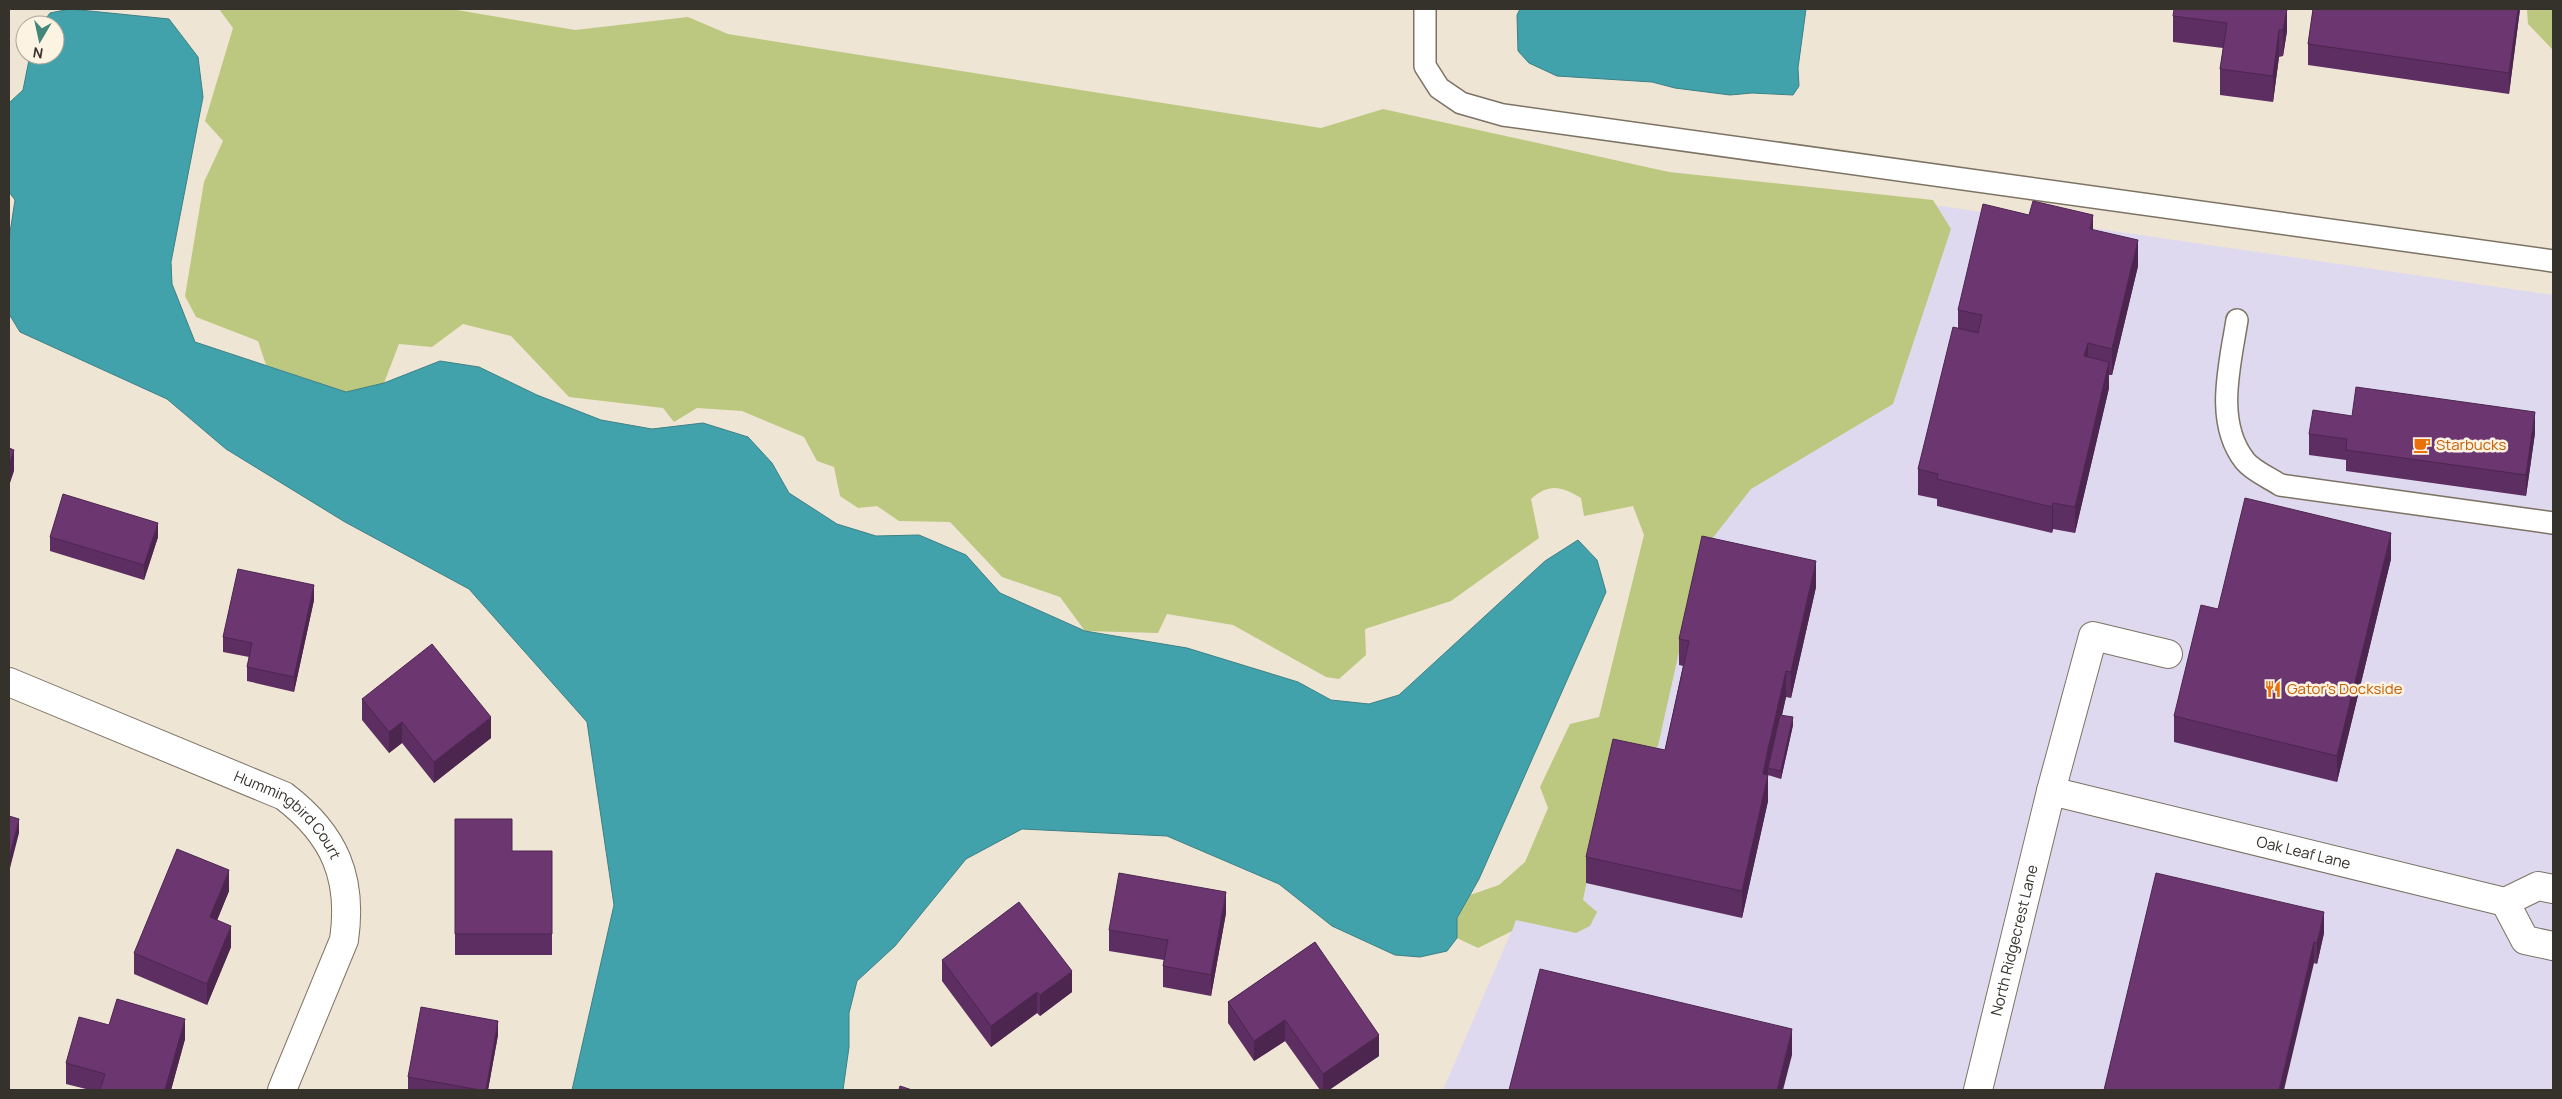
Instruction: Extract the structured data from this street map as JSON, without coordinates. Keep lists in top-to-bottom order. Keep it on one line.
{"streets":{"street":["Hummingbird Court","Oak Leaf Lane","North Ridgecrest Lane"]},"crossings":[["Oak Leaf Lane","North Ridgecrest Lane"]],"places":{"cafe":["Starbucks"],"restaurant":["Gator's Dockside"]},"north":"bottom"}
